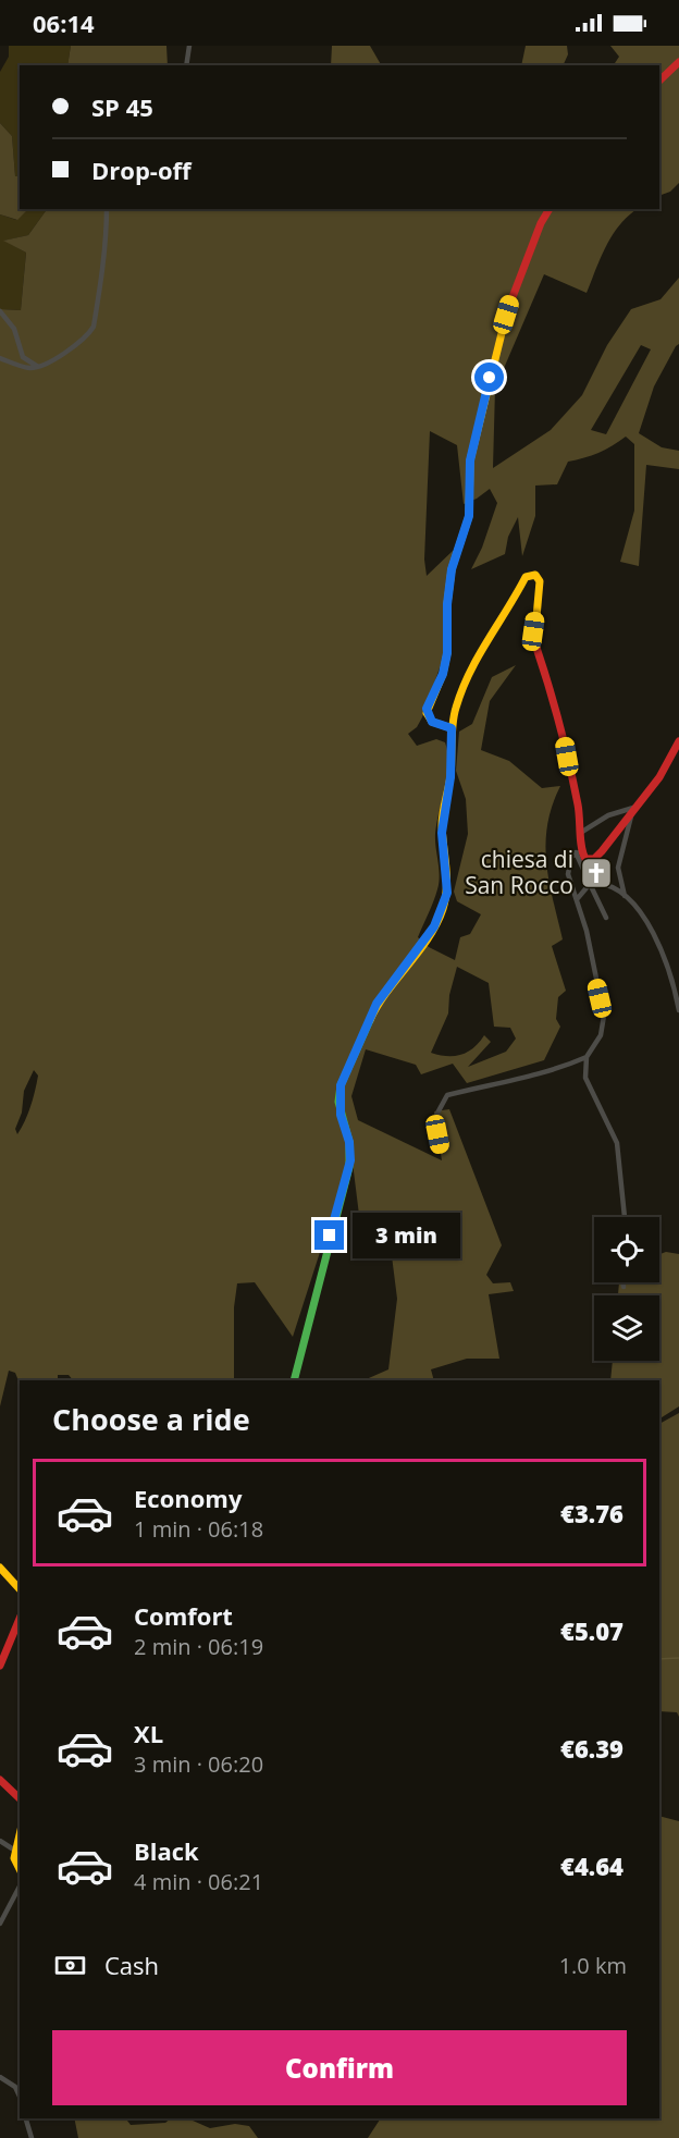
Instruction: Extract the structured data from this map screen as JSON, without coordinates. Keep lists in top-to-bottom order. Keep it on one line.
{"places":{"church":["chiesa di San Rocco"]},"page":{"status":"06:14","banner":["SP 45","Drop-off"],"bubble":"3 min","heading":"Choose a ride","list":[{"name":"Economy","note":"1 min · 06:18","value":"€3.76"},{"name":"Comfort","note":"2 min · 06:19","value":"€5.07"},{"name":"XL","note":"3 min · 06:20","value":"€6.39"},{"name":"Black","note":"4 min · 06:21","value":"€4.64"}],"pay":["Cash","1.0 km"],"buttons":"Confirm"}}
